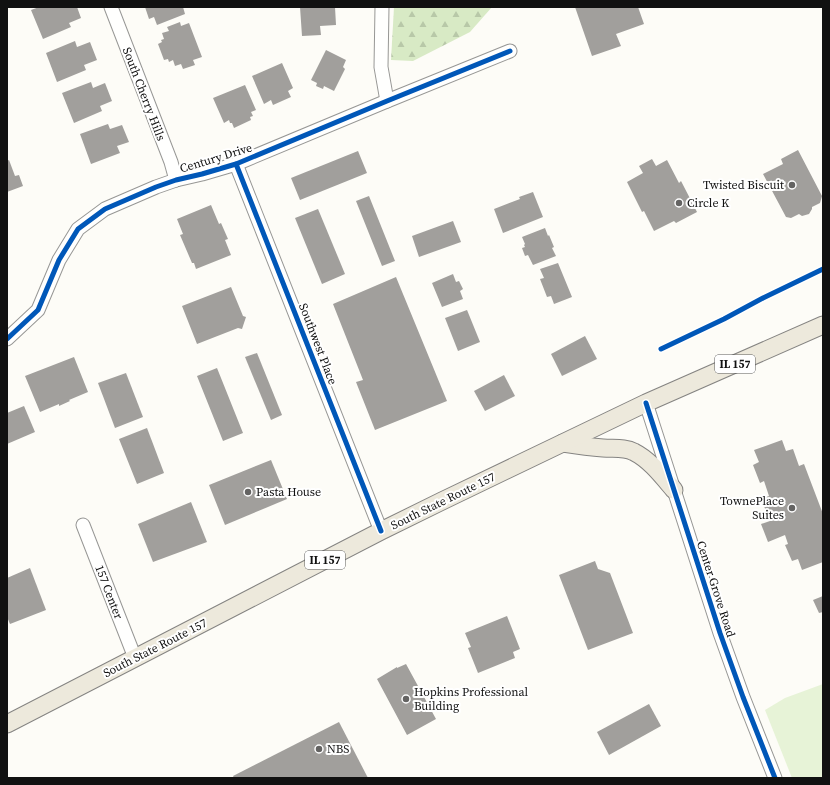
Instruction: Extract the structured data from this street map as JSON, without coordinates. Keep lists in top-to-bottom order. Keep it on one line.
{"streets":{"main road":["IL 157","South State Route 157"],"street":["South Cherry Hills","Century Drive","Southwest Place","Center Grove Road","157 Center"]},"crossings":[["South Cherry Hills","Century Drive"],["Century Drive","Southwest Place"],["Southwest Place","South State Route 157"],["South State Route 157","Center Grove Road"],["South State Route 157","157 Center"]],"places":["Twisted Biscuit","Circle K","Pasta House","TownePlace Suites","Hopkins Professional Building","NBS"]}
